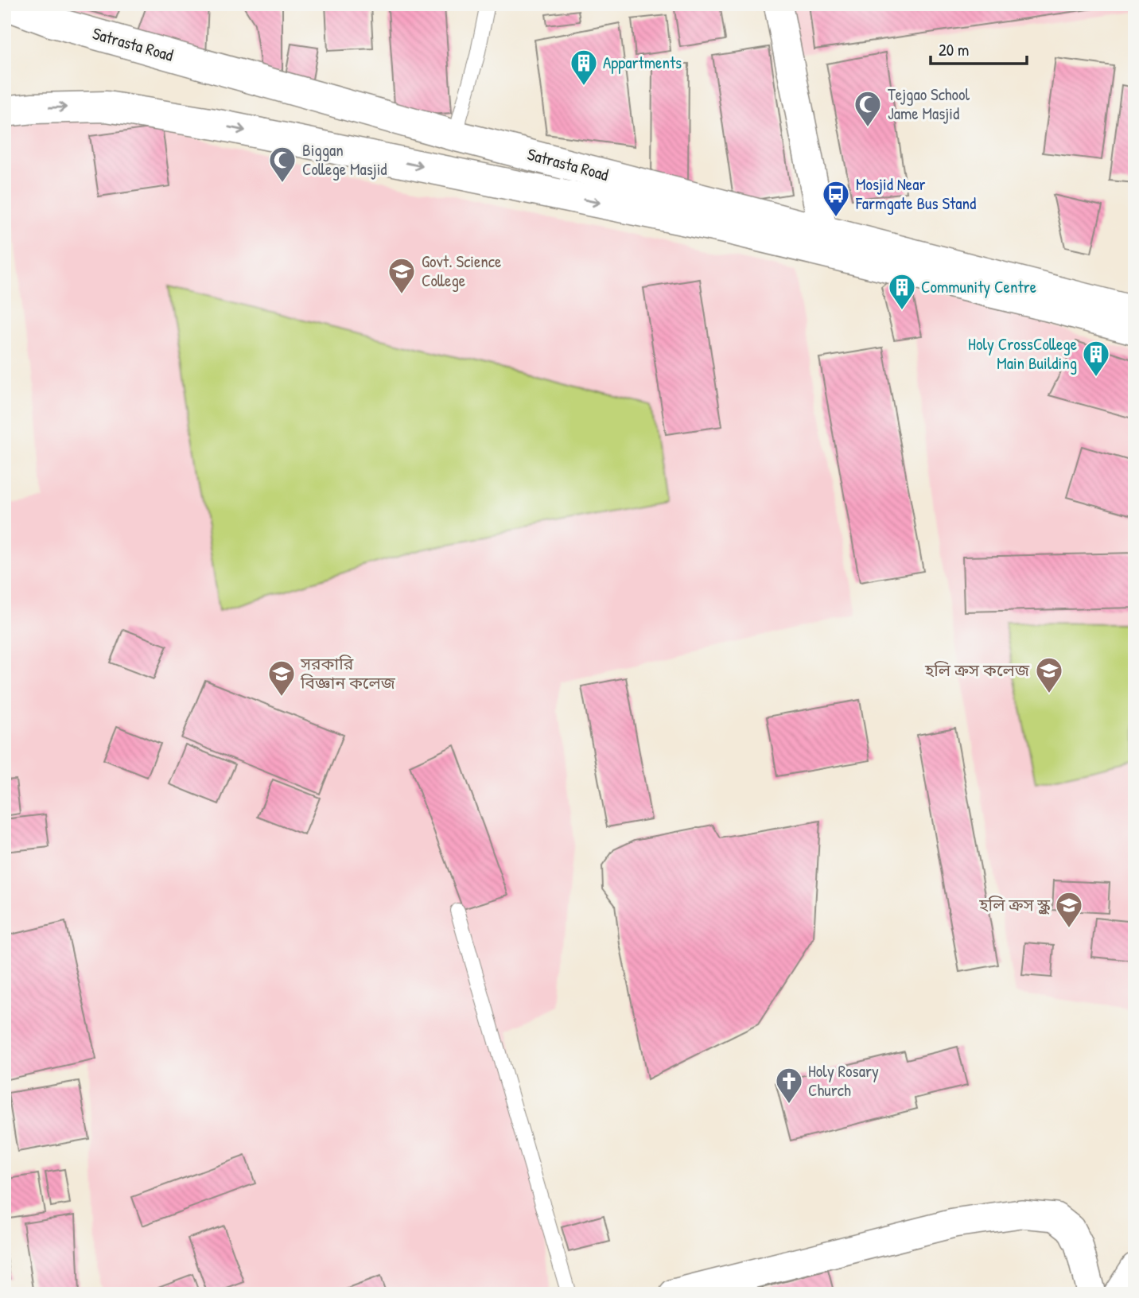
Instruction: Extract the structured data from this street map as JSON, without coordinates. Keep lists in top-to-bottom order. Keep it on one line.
{"streets":{"main road":["Satrasta Road"]},"places":{"building":["Appartments","Community Centre","Holy CrossCollege Main Building"],"mosque":["Tejgao School Jame Masjid","Biggan College Masjid"],"bus stop":["Mosjid Near Farmgate Bus Stand"],"school or university":["Govt. Science College","হলি ক্রস কলেজ","সরকারি বিজ্ঞান কলেজ","হলি ক্রস স্কুল"],"church":["Holy Rosary Church"]},"scale_bar":"20 m"}
